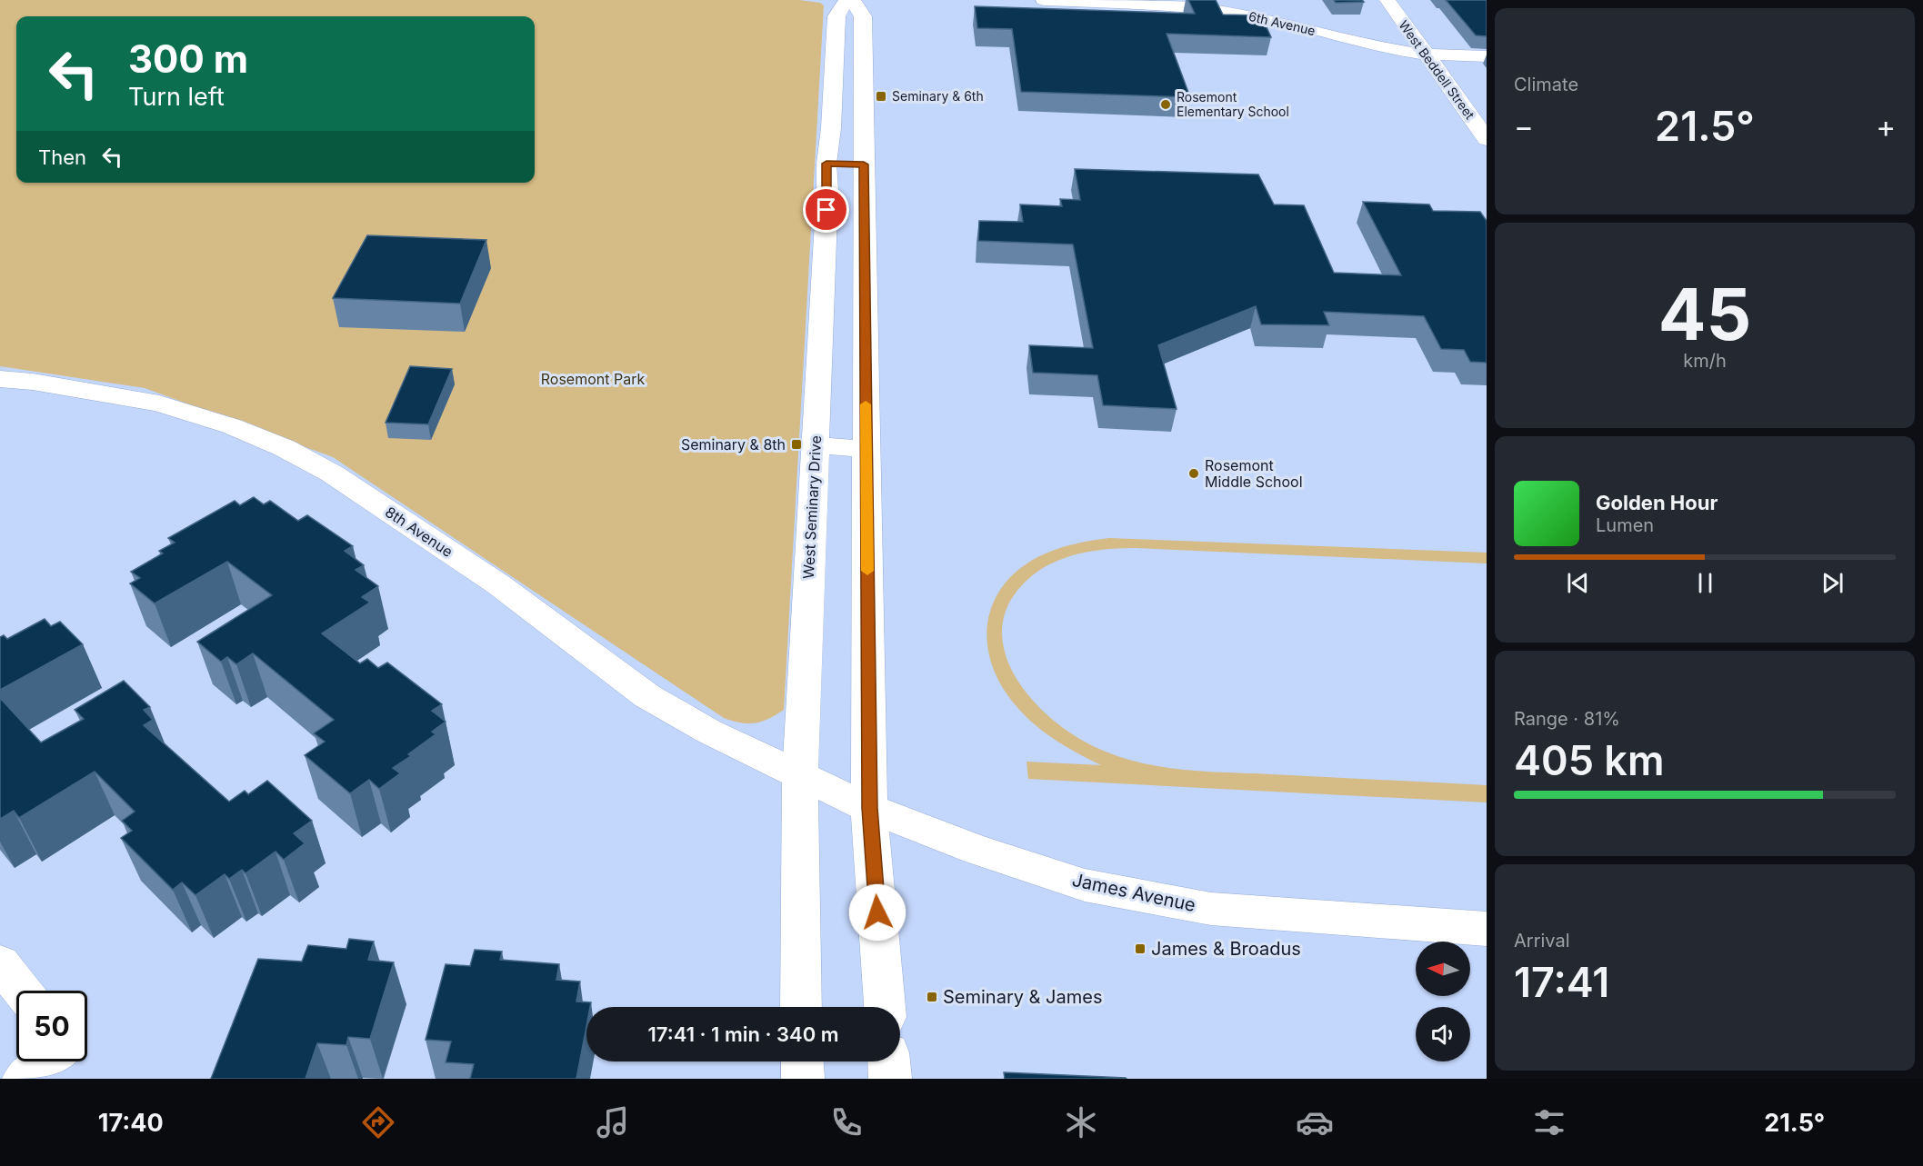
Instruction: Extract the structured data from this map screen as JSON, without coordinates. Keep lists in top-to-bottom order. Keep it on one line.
{"streets":{"main road":["6th Avenue","West Beddell Street","West Seminary Drive","8th Avenue","James Avenue"]},"crossings":[["6th Avenue","West Beddell Street"],["West Seminary Drive","8th Avenue"],["West Seminary Drive","James Avenue"],["8th Avenue","James Avenue"]],"parks":["Rosemont Park"],"places":{"transit":["Seminary & 6th","Seminary & 8th","James & Broadus","Seminary & James"],"other":["Rosemont Elementary School","Rosemont Middle School"]},"north":"left","page":{"tile":["Climate",["45","km/h"],["Range · 81%","405 km"],["Arrival","17:41"]],"turn":["300 m","Turn left"],"heat":["−","21.5°","+"],"then":"Then","song":["Golden Hour","Lumen"],"limit":"50","trip":"17:41 · 1 min · 340 m","tabs":["17:40","21.5°"]}}
